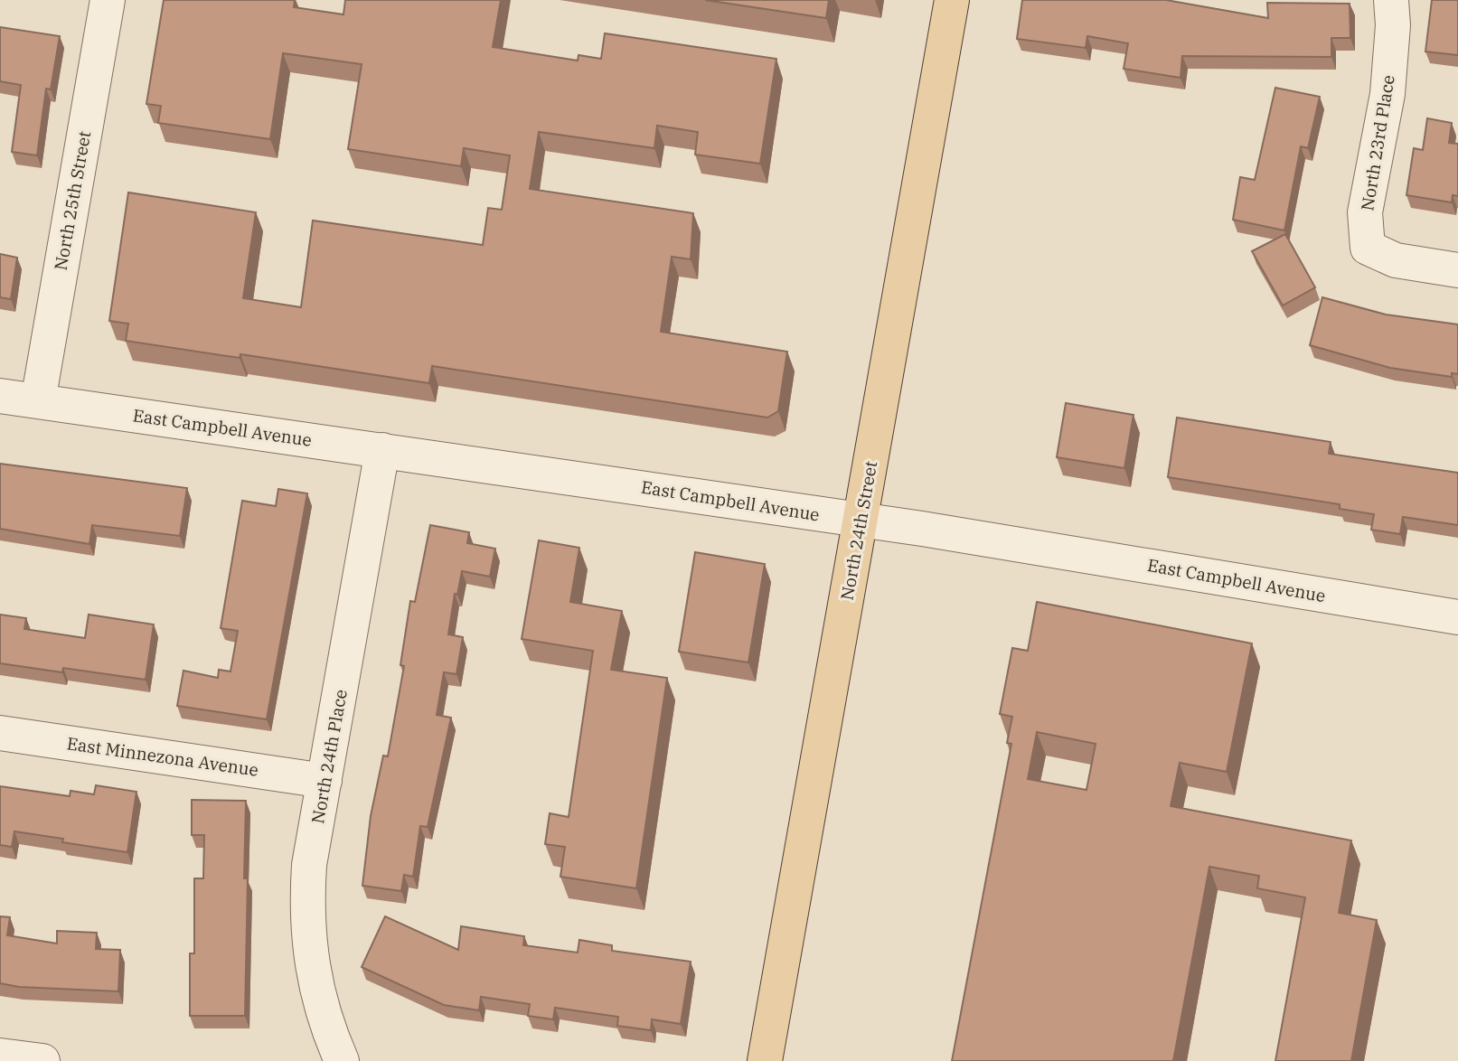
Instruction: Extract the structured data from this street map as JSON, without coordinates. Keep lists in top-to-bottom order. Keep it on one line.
{"streets":{"main road":["North 24th Street"],"street":["North 23rd Place","North 25th Street","East Campbell Avenue","East Minnezona Avenue","North 24th Place"]},"crossings":[["North 25th Street","East Campbell Avenue"],["East Campbell Avenue","North 24th Street"],["East Campbell Avenue","North 24th Place"],["East Minnezona Avenue","North 24th Place"]]}
